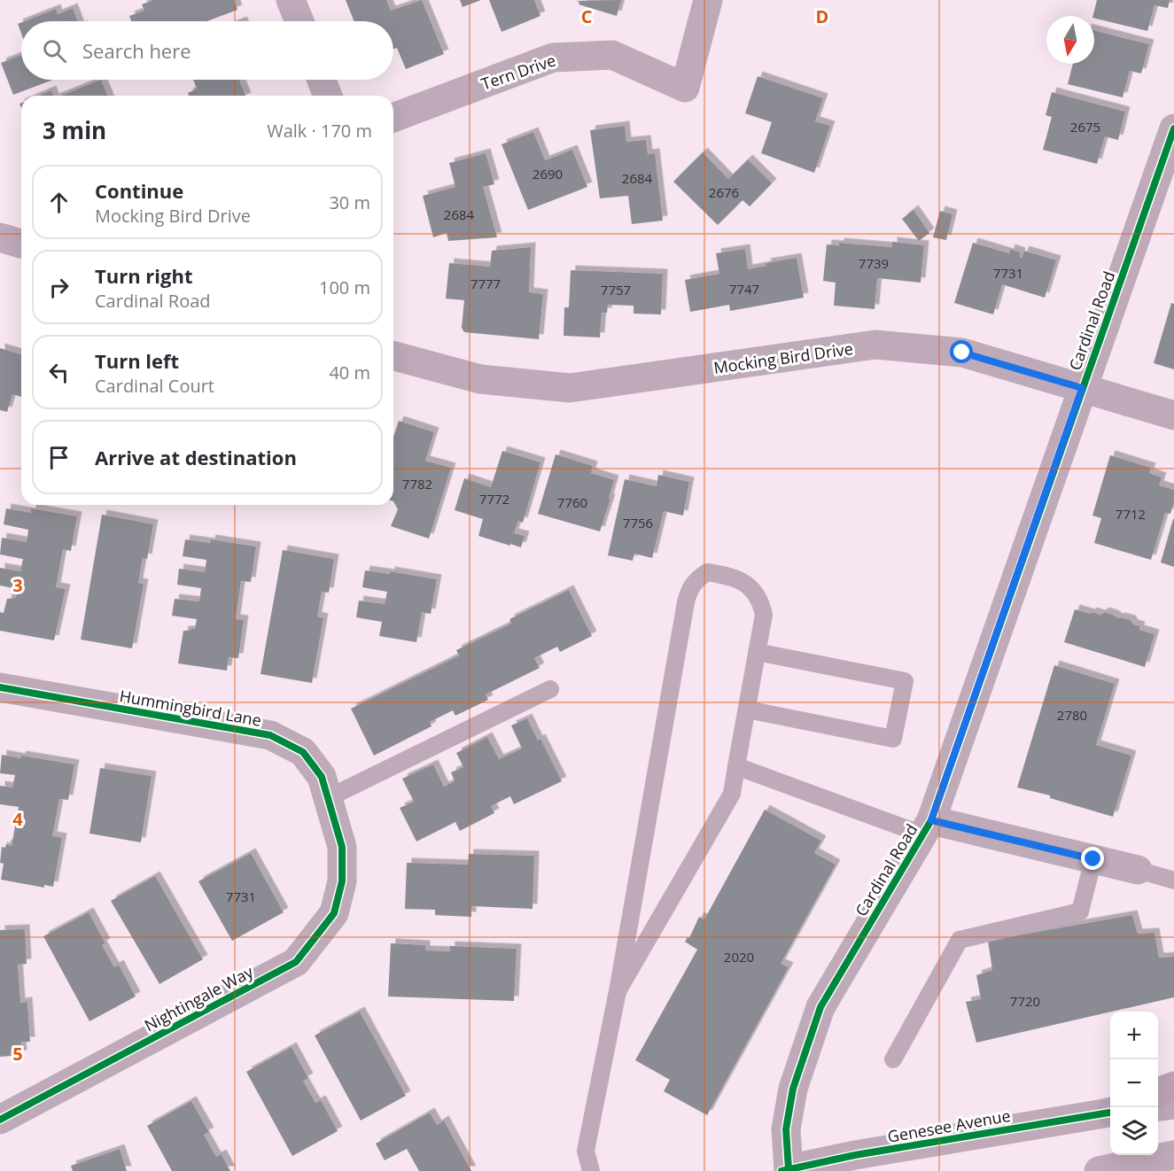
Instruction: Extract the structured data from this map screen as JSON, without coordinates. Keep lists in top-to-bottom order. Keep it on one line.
{"streets":{"main road":["Genesee Avenue"],"street":["Tern Drive","Cardinal Road","Mocking Bird Drive","Hummingbird Lane","Nightingale Way"]},"crossings":[["Cardinal Road","Mocking Bird Drive"],["Cardinal Road","Genesee Avenue"],["Hummingbird Lane","Nightingale Way"]],"house_numbers":["2675","2690","2684","2676","2684","7739","7731","7777","7747","7757","7782","7772","7760","7712","7756","2780","7731","2020","7720"],"north":"bottom","page":{"search":"Search here","heading":["3 min","Walk · 170 m"],"list":[["Continue","Mocking Bird Drive","30 m"],["Turn right","Cardinal Road","100 m"],["Turn left","Cardinal Court","40 m"],"Arrive at destination"],"map_buttons":["+","−"]},"grid":{"columns":["C","D"],"rows":["3","4","5"]}}
